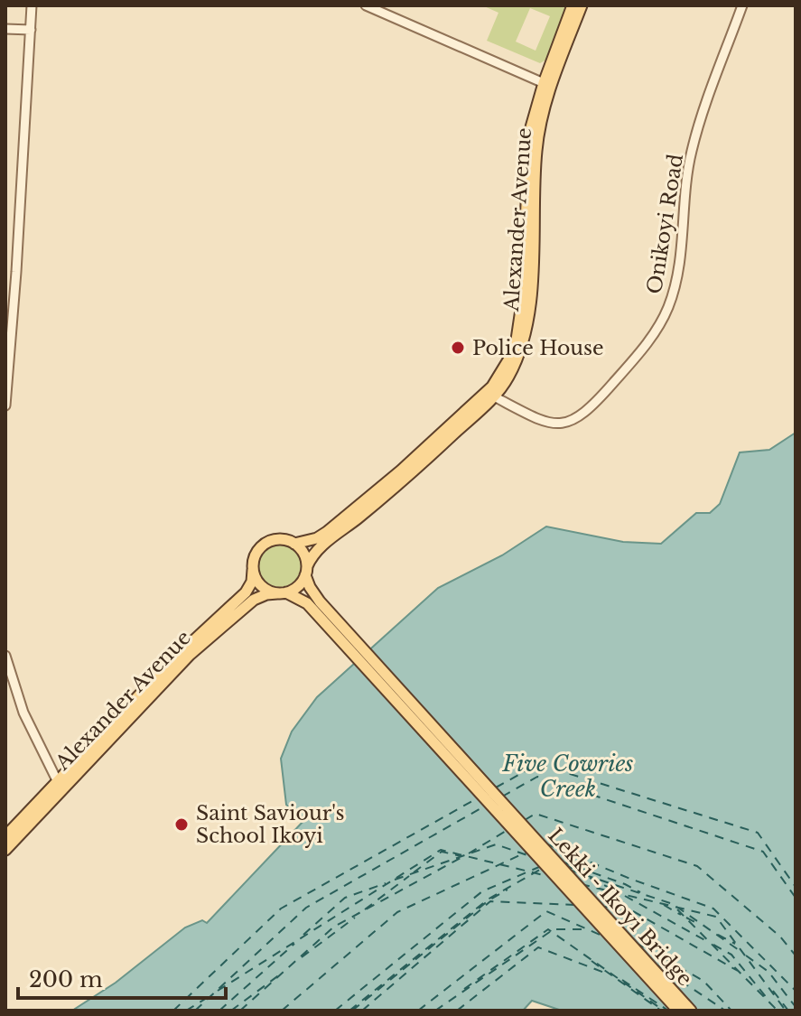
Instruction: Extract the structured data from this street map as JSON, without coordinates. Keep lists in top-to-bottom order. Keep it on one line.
{"streets":{"main road":["Alexander Avenue","Lekki - Ikoyi Bridge"],"street":["Onikoyi Road"]},"crossings":[["Alexander Avenue","Onikoyi Road"]],"water":["Five Cowries Creek"],"places":["Police House","Saint Saviour's School Ikoyi"],"scale_bar":"200 m"}
